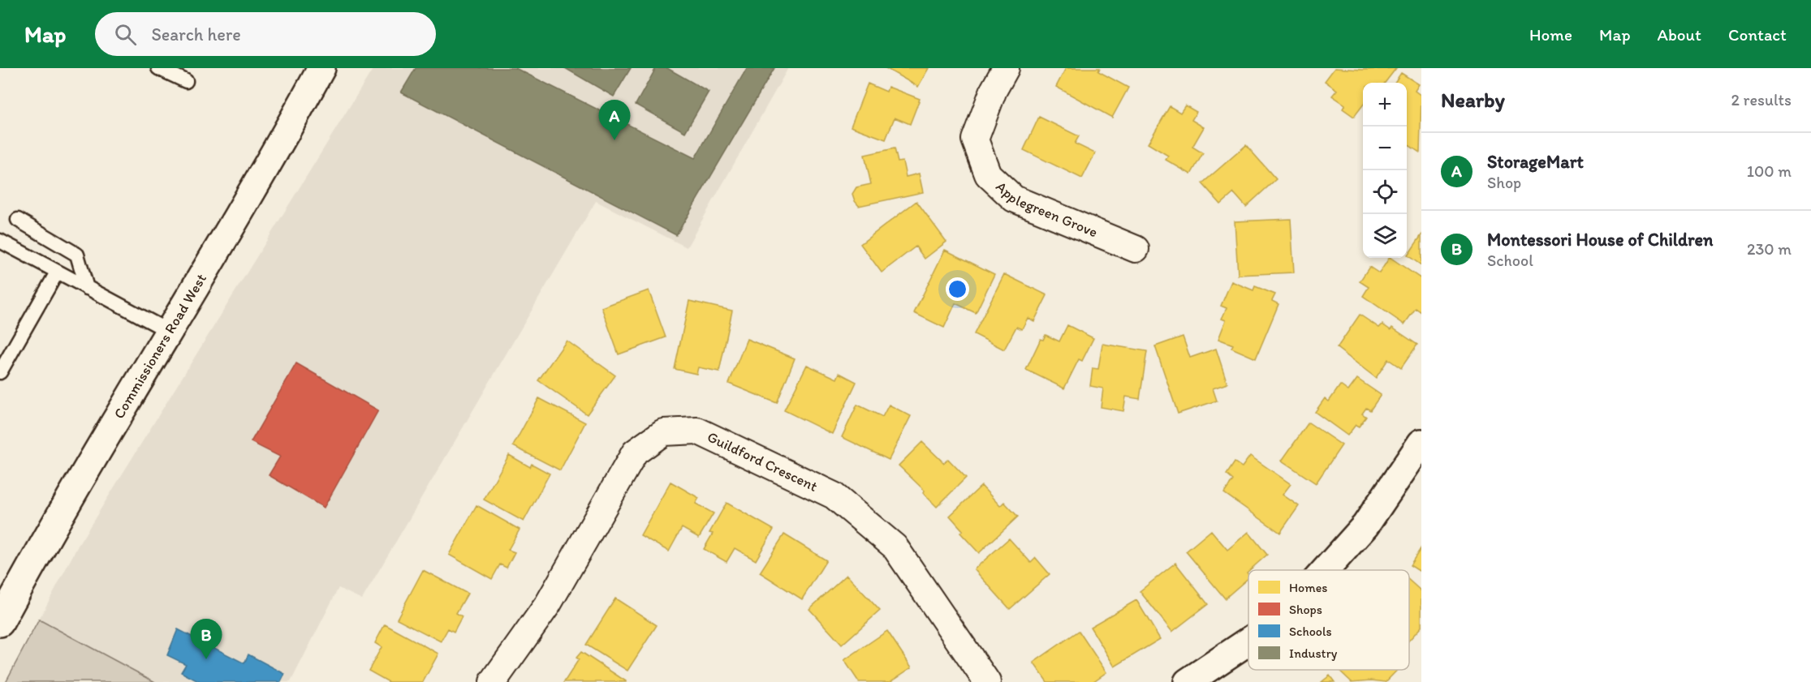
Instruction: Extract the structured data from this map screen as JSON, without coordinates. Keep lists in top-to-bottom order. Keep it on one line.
{"streets":{"main road":["Commissioners Road West"],"street":["Applegreen Grove","Guildford Crescent"]},"legend":["Homes","Shops","Schools","Industry"],"page":{"header":"Map","search":"Search here","nav":["Home","Map","About","Contact"],"heading":["Nearby","2 results"],"map_buttons":["+","−"],"pins":["A","B"],"list":[{"mark":"A","name":"StorageMart","note":"Shop","value":"100 m"},{"mark":"B","name":"Montessori House of Children","note":"School","value":"230 m"}]}}
